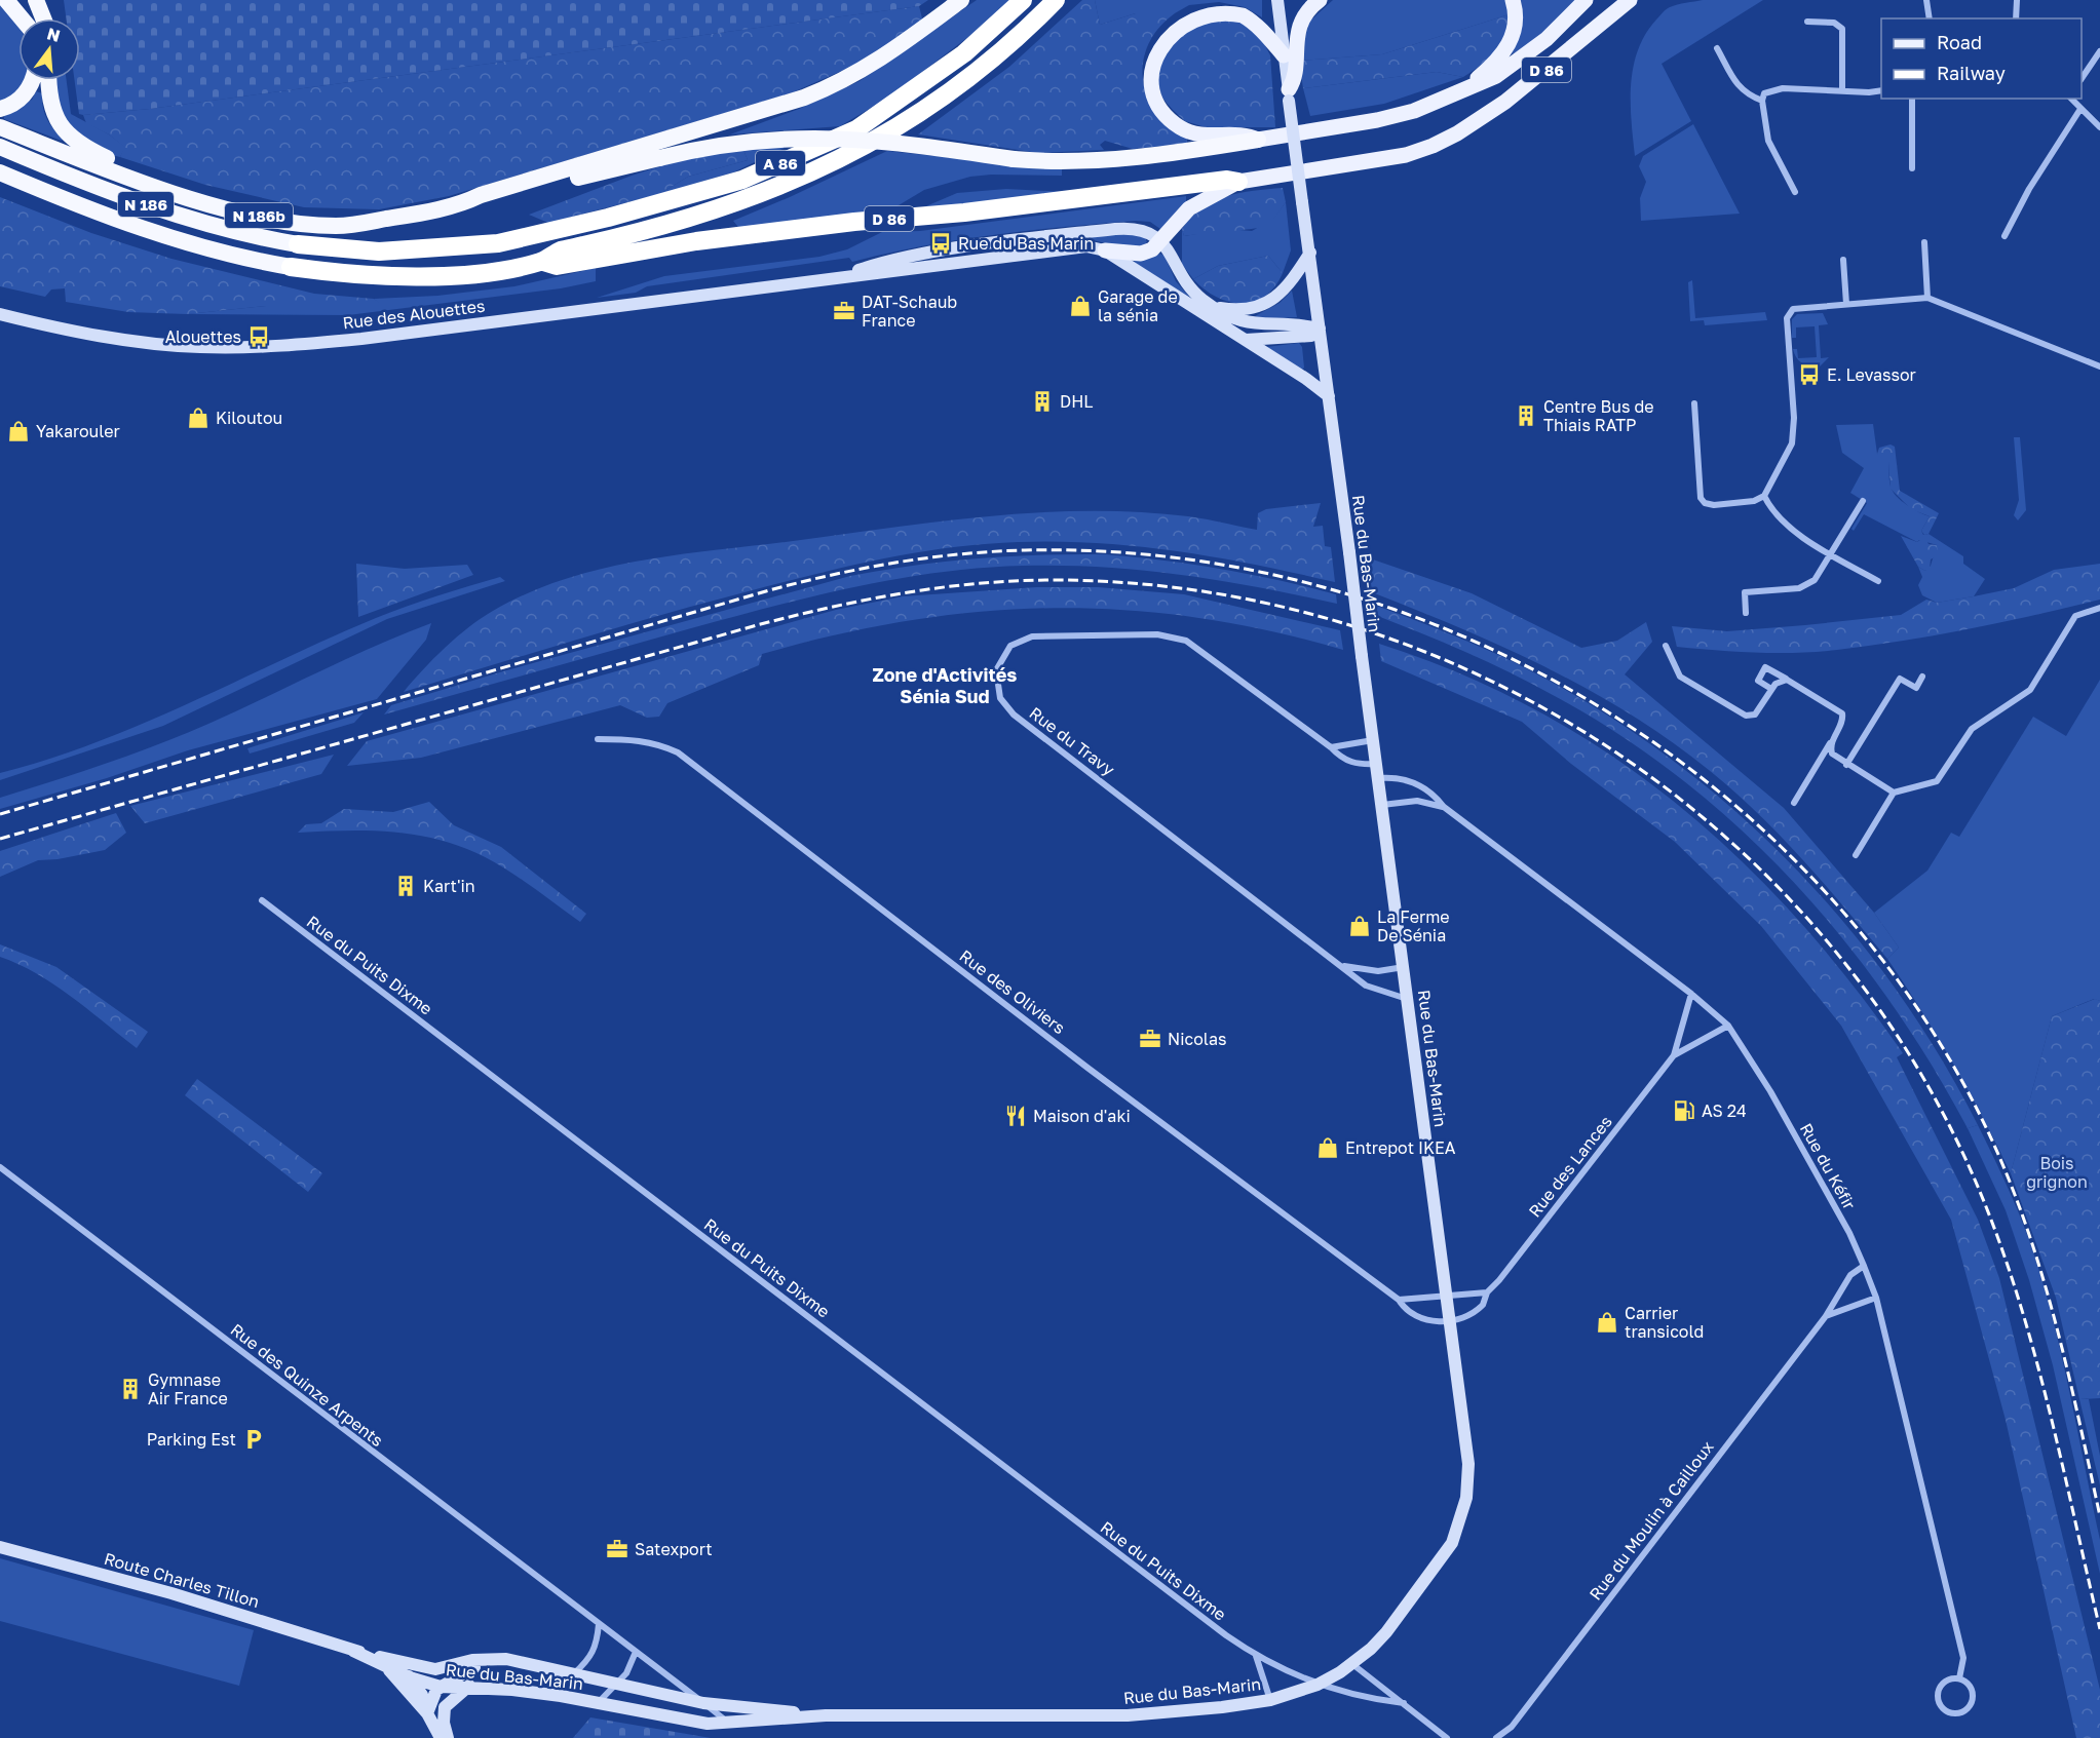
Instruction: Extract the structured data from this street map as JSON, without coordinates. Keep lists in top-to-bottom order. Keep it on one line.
{"streets":{"highway":["D 86","A 86","N 186","N 186b"],"main road":["Rue des Alouettes","Rue du Bas-Marin","Route Charles Tillon"],"street":["Rue du Travy","Rue du Puits Dixme","Rue des Oliviers","Rue des Lances","Rue du Kéfir","Rue des Quinze Arpents","Rue du Moulin à Cailloux"]},"crossings":[["D 86","A 86"],["D 86","N 186b"],["A 86","N 186"],["Rue du Bas-Marin","Rue du Travy"],["Rue du Bas-Marin","Rue du Puits Dixme"],["Rue du Bas-Marin","Rue des Oliviers"],["Rue du Bas-Marin","Rue des Lances"],["Rue du Bas-Marin","Rue du Kéfir"],["Rue du Bas-Marin","Rue des Quinze Arpents"],["Rue du Bas-Marin","Route Charles Tillon"],["Rue des Oliviers","Rue des Lances"],["Rue des Lances","Rue du Kéfir"],["Rue du Kéfir","Rue du Moulin à Cailloux"]],"districts":["Zone d'Activités Sénia Sud"],"parks":["Bois grignon"],"places":{"bus stop":["Rue du Bas Marin","Alouettes","E. Levassor"],"shop":["Garage de la sénia","Kiloutou","Yakarouler","La Ferme De Sénia","Entrepot IKEA","Carrier transicold"],"office":["DAT-Schaub France","Nicolas","Satexport"],"building":["DHL","Centre Bus de Thiais RATP","Kart'in","Gymnase Air France"],"fuel station":["AS 24"],"restaurant":["Maison d'aki"],"parking":["Parking Est"]},"legend":["Road","Railway"],"north":"top"}
